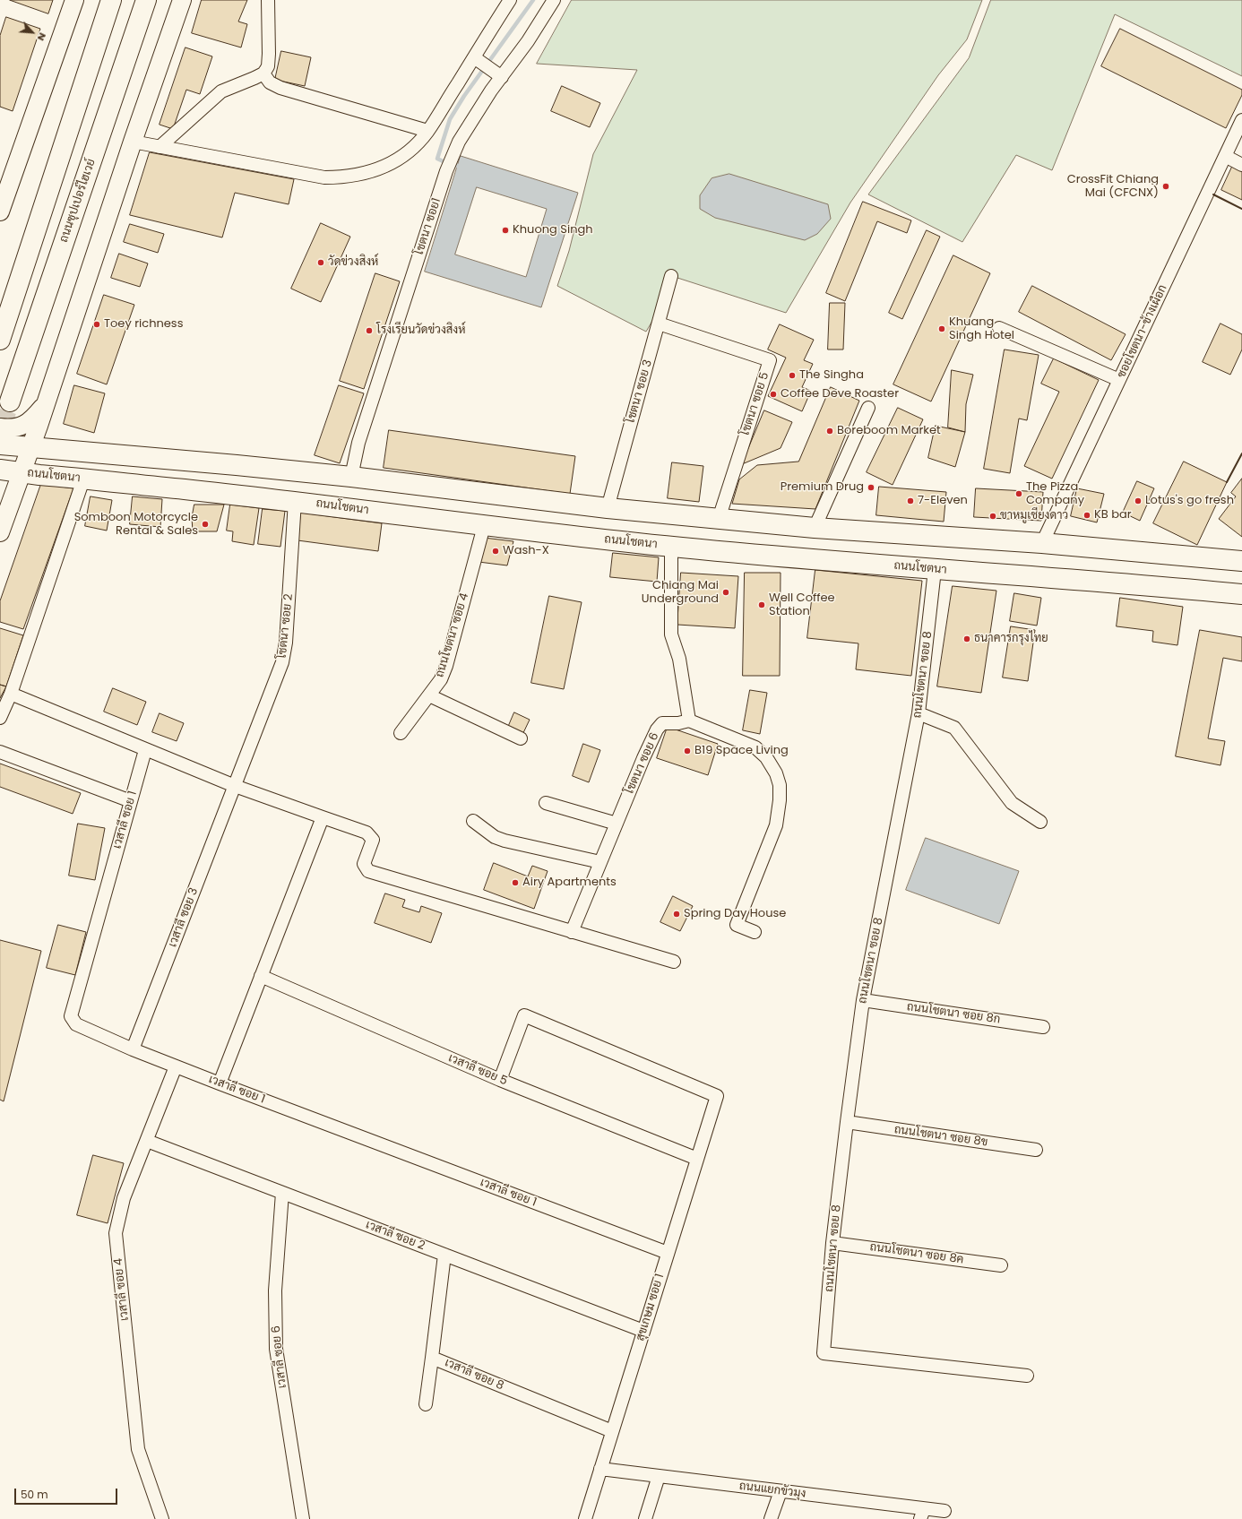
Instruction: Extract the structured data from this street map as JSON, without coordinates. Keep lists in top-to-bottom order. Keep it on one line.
{"streets":{"main road":["ถนนซุปเปอร์ไฮเวย์","ถนนโชตนา"],"street":["โชตนา ซอย1","ซอยโชตนา-ช้างเผือก","โชตนา ซอย 3","โชตนา ซอย 5","โชตนา ซอย 2","ถนนโชตนา ซอย 4","ถนนโชตนา ซอย 8","โชตนา ซอย 6","เวสาลี ซอย 1","เวสาลี ซอย 3","ถนนโชตนา ซอย 8ก","เวสาลี ซอย 5","ถนนโชตนา ซอย 8ข","เวสาลี ซอย 2","ถนนโชตนา ซอย 8ค","เวสาลี ซอย 4","สุขเกษม ซอย 1","เวสาลี ซอย 6","เวสาลี ซอย 8","ถนนแยกขัวมุง"]},"crossings":[["โชตนา ซอย 3","โชตนา ซอย 5"],["ถนนโชตนา","โชตนา ซอย 2"],["ถนนโชตนา","ถนนโชตนา ซอย 4"],["ถนนโชตนา","ถนนโชตนา ซอย 8"],["โชตนา ซอย 2","เวสาลี ซอย 3"],["ถนนโชตนา ซอย 8","ถนนโชตนา ซอย 8ก"],["ถนนโชตนา ซอย 8","ถนนโชตนา ซอย 8ข"],["ถนนโชตนา ซอย 8","ถนนโชตนา ซอย 8ค"],["เวสาลี ซอย 1","เวสาลี ซอย 3"],["เวสาลี ซอย 1","เวสาลี ซอย 4"],["เวสาลี ซอย 1","สุขเกษม ซอย 1"],["เวสาลี ซอย 5","สุขเกษม ซอย 1"],["เวสาลี ซอย 2","เวสาลี ซอย 4"],["เวสาลี ซอย 2","สุขเกษม ซอย 1"],["เวสาลี ซอย 2","เวสาลี ซอย 6"],["เวสาลี ซอย 2","เวสาลี ซอย 8"],["สุขเกษม ซอย 1","เวสาลี ซอย 8"],["สุขเกษม ซอย 1","ถนนแยกขัวมุง"]],"places":["CrossFit Chiang Mai (CFCNX)","Khuong Singh","วัดข่วงสิงห์","Toey richness","Khuang Singh Hotel","โรงเรียนวัดข่วงสิงห์","The Singha","Coffee Deve Roaster","Boreboom Market","Premium Drug","The Pizza Company","7-Eleven","Lotus's go fresh","KB bar","ขาหมูเชียงดาว","Somboon Motorcycle Rental & Sales","Wash-X","Chiang Mai Underground","Well Coffee Station","ธนาคารกรุงไทย","B19 Space Living","Airy Apartments","Spring Day House"],"scale_bar":"50 m","north":"bottom right"}
